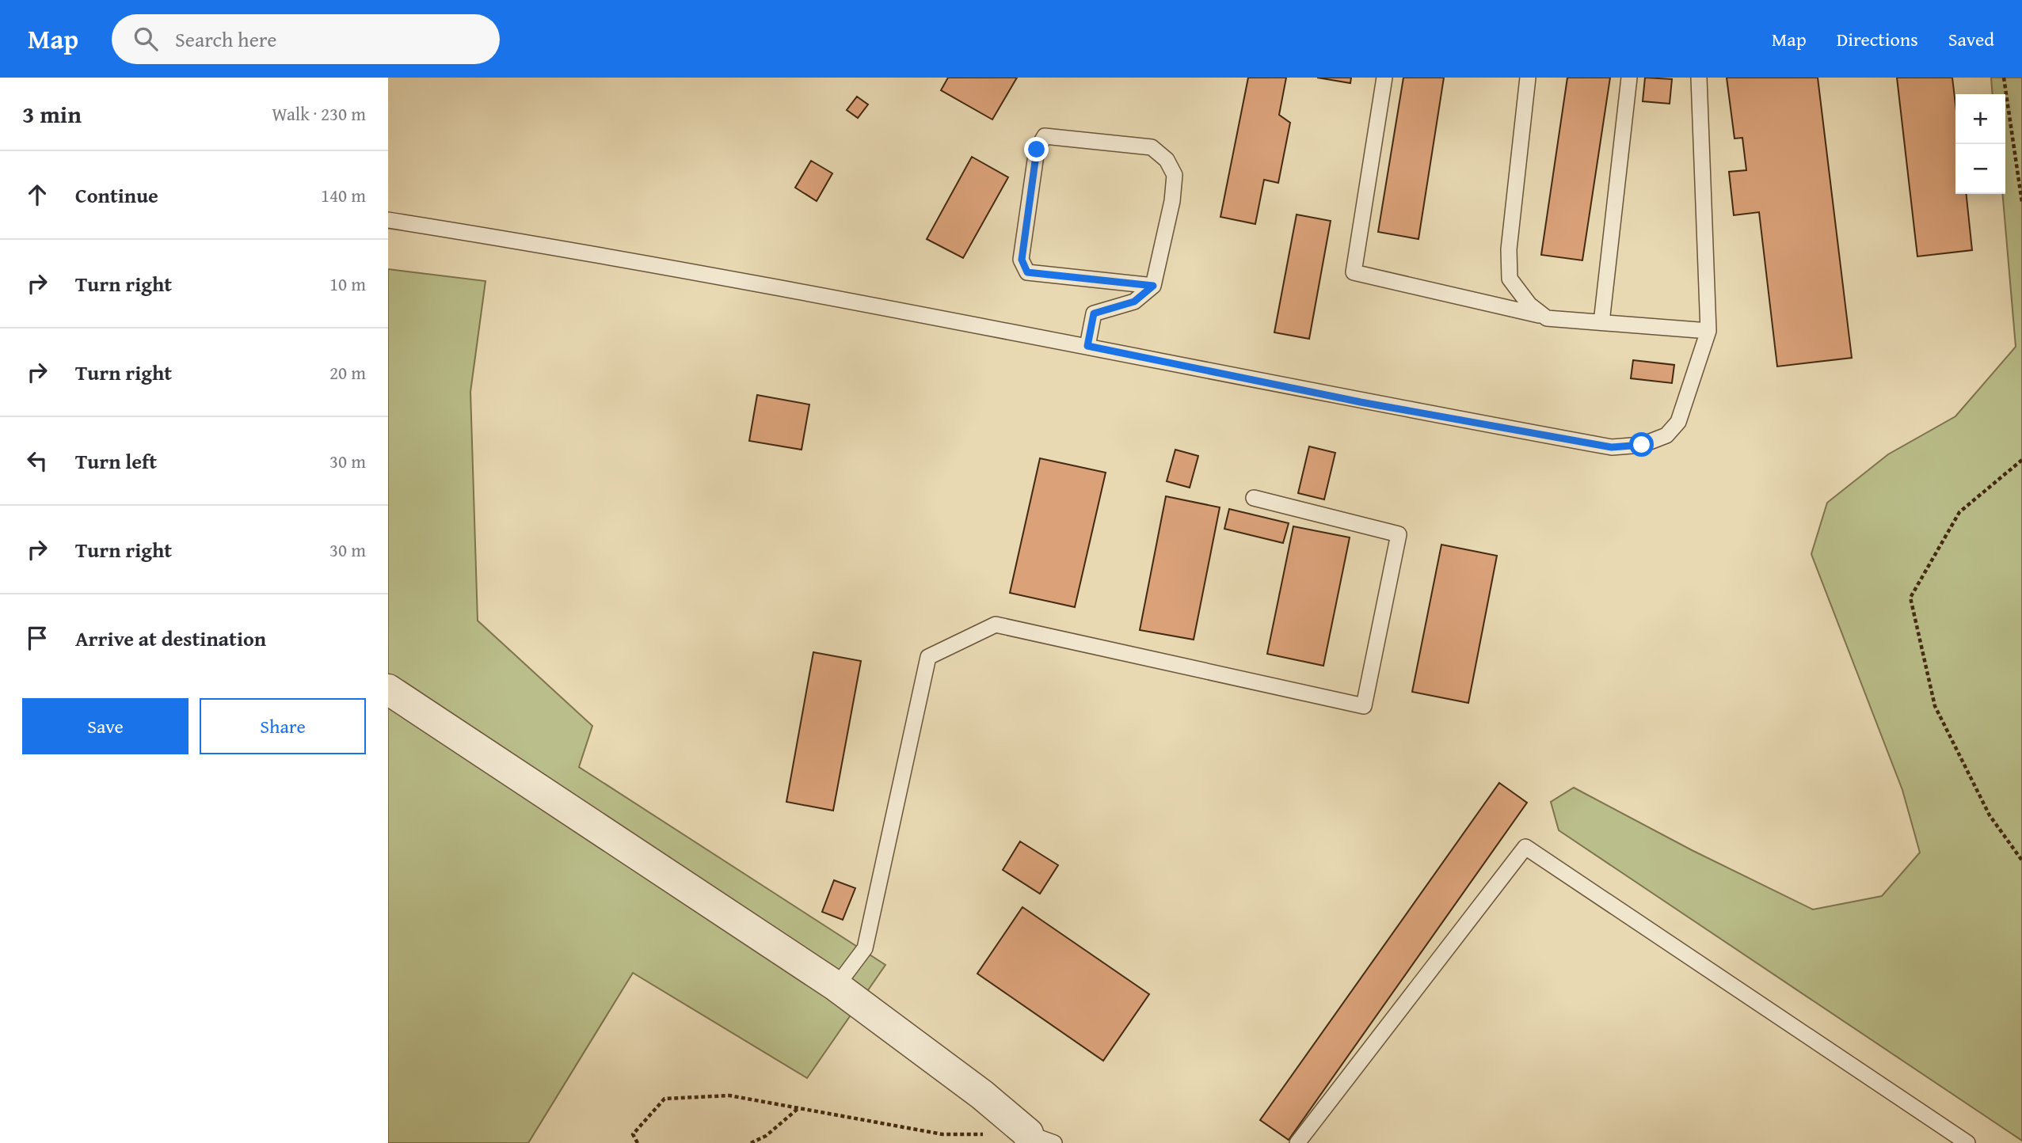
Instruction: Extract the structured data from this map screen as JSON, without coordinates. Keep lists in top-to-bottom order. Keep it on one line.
{"page":{"header":"Map","search":"Search here","nav":["Map","Directions","Saved"],"heading":["3 min","Walk · 230 m"],"map_buttons":["+","−"],"list":[["Continue","140 m"],["Turn right","10 m"],["Turn right","20 m"],["Turn left","30 m"],["Turn right","30 m"],"Arrive at destination"],"buttons":["Save","Share"]}}
